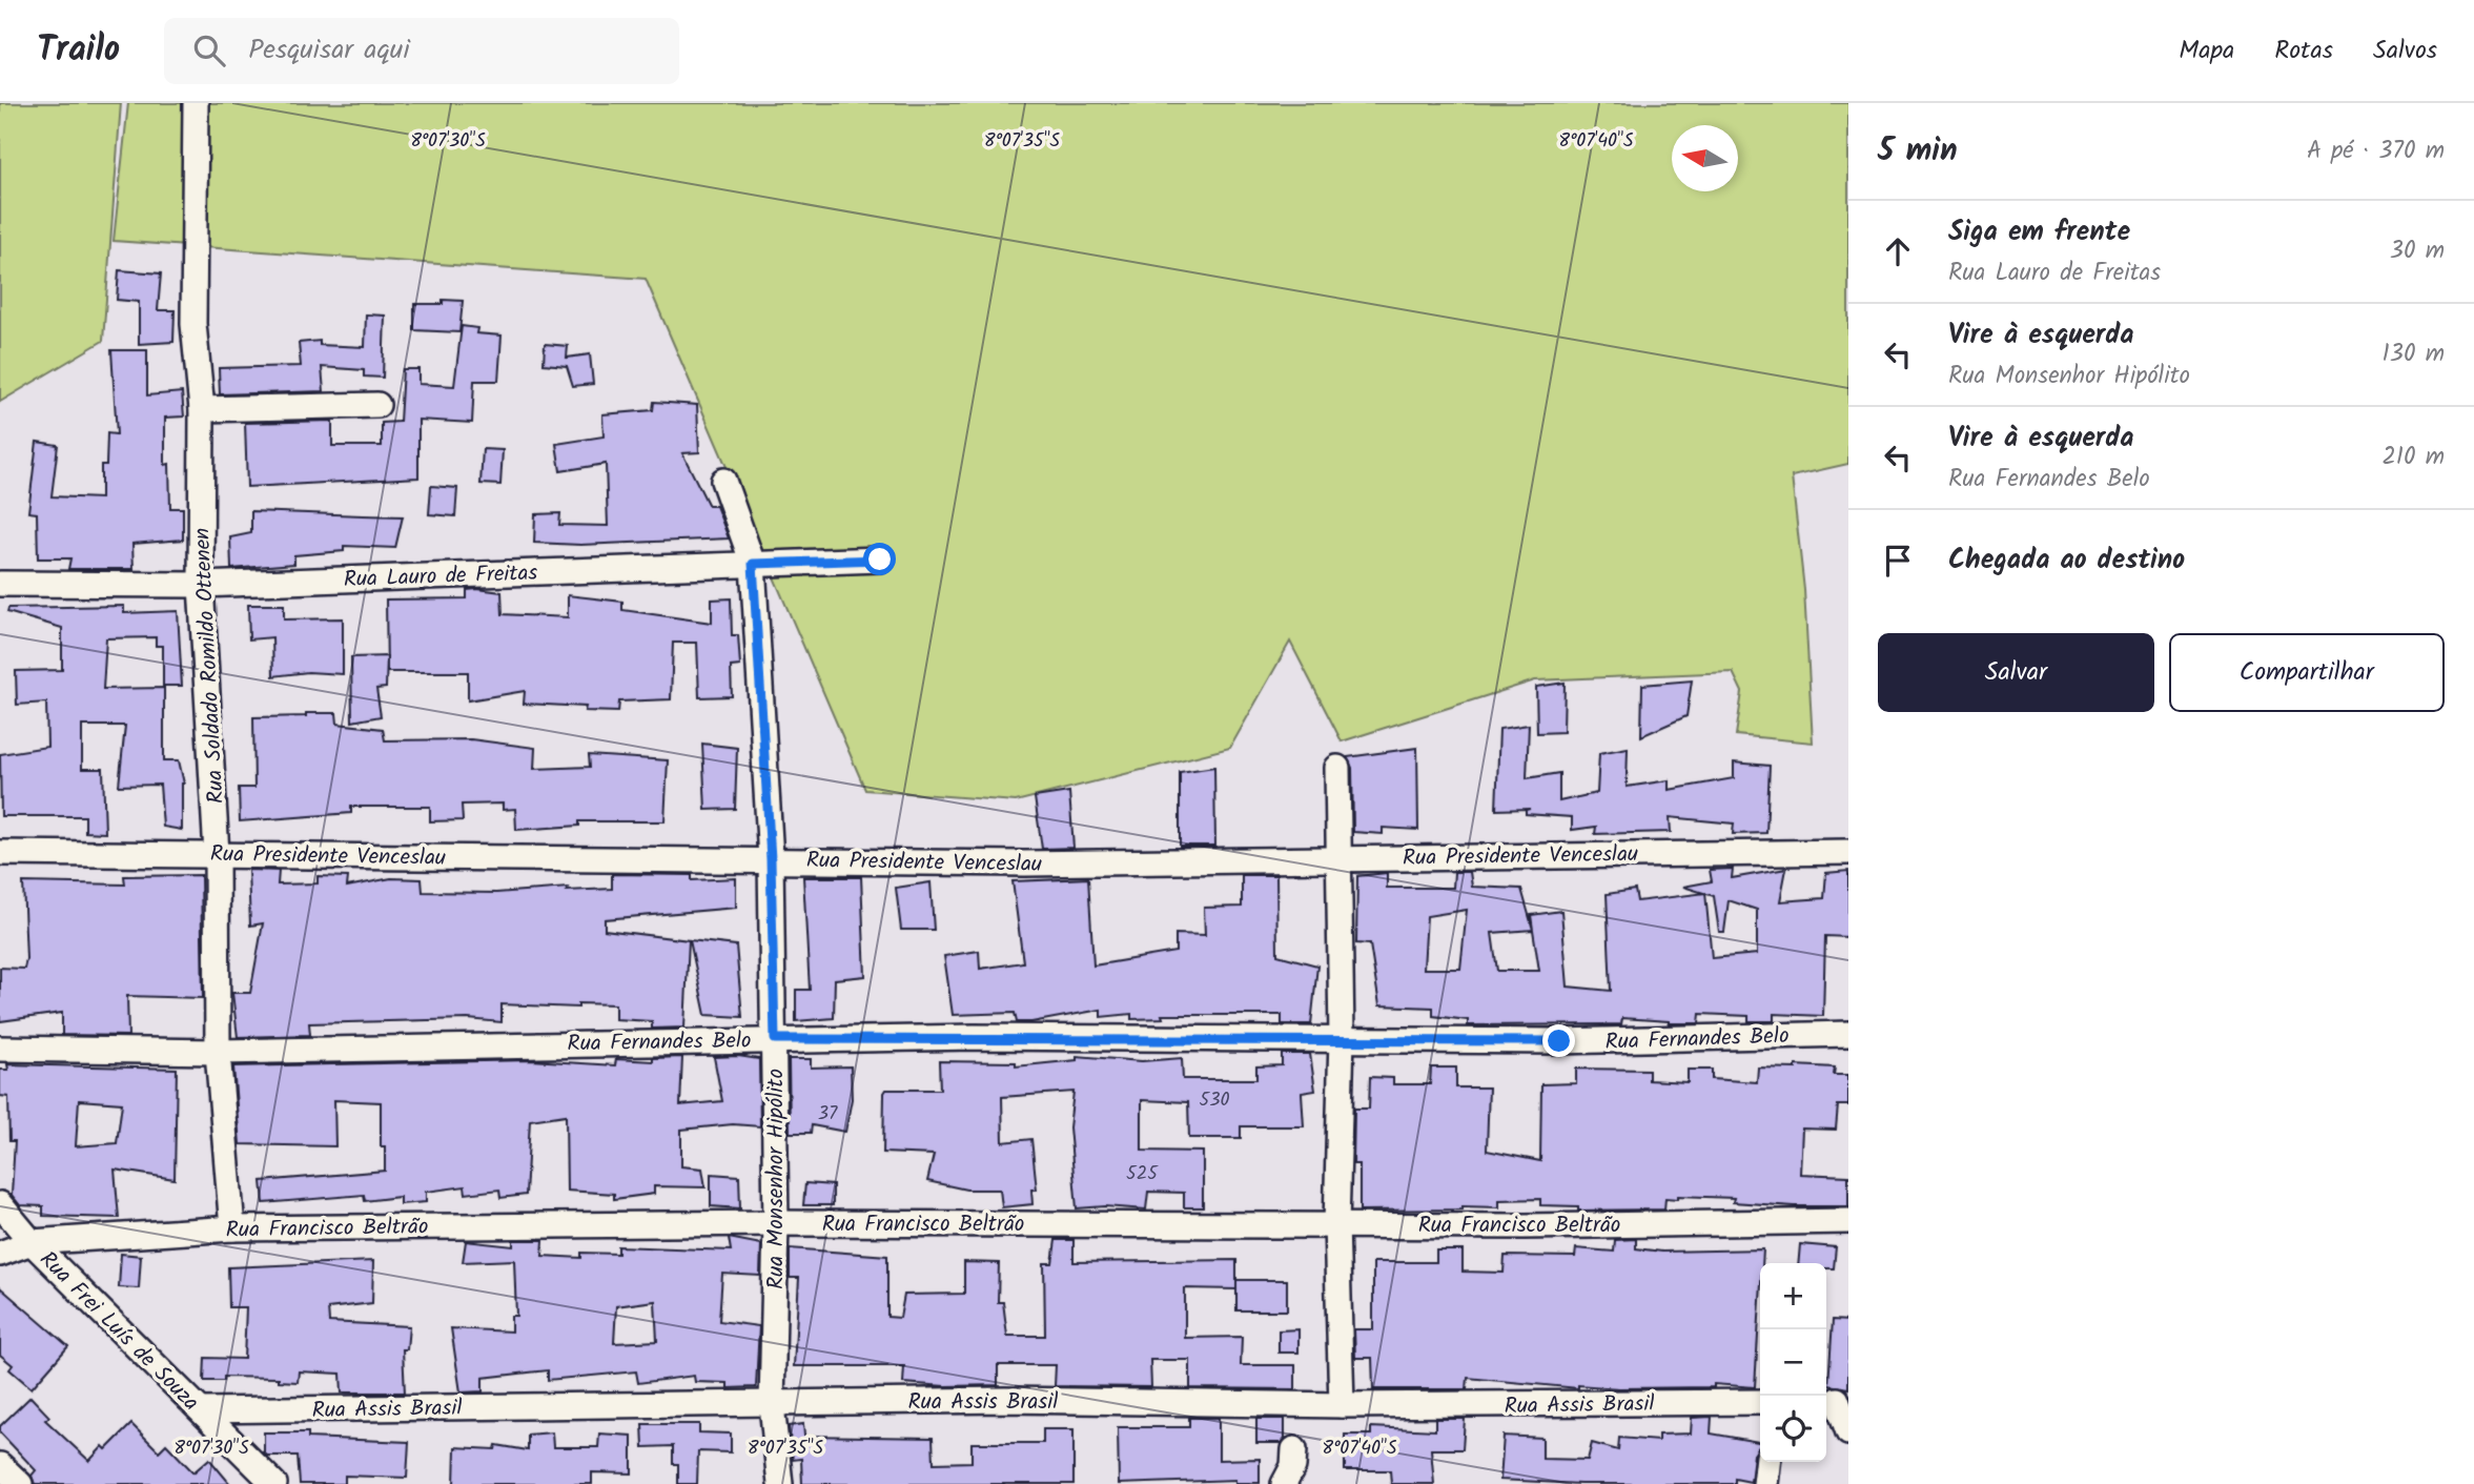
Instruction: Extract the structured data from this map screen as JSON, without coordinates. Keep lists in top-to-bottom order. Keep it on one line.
{"streets":{"street":["Rua Lauro de Freitas","Rua Soldado Romildo Ottenen","Rua Presidente Venceslau","Rua Fernandes Belo","Rua Monsenhor Hipólito","Rua Francisco Beltrão","Rua Frei Luís de Souza","Rua Assis Brasil"]},"crossings":[["Rua Lauro de Freitas","Rua Soldado Romildo Ottenen"],["Rua Lauro de Freitas","Rua Monsenhor Hipólito"],["Rua Soldado Romildo Ottenen","Rua Presidente Venceslau"],["Rua Soldado Romildo Ottenen","Rua Fernandes Belo"],["Rua Soldado Romildo Ottenen","Rua Francisco Beltrão"],["Rua Presidente Venceslau","Rua Monsenhor Hipólito"],["Rua Fernandes Belo","Rua Monsenhor Hipólito"],["Rua Monsenhor Hipólito","Rua Francisco Beltrão"],["Rua Monsenhor Hipólito","Rua Assis Brasil"],["Rua Francisco Beltrão","Rua Frei Luís de Souza"],["Rua Frei Luís de Souza","Rua Assis Brasil"]],"house_numbers":["530","37","525"],"north":"left","page":{"header":"Trailo","search":"Pesquisar aqui","nav":["Mapa","Rotas","Salvos"],"heading":["5 min","A pé · 370 m"],"list":[["Siga em frente","Rua Lauro de Freitas","30 m"],["Vire à esquerda","Rua Monsenhor Hipólito","130 m"],["Vire à esquerda","Rua Fernandes Belo","210 m"],"Chegada ao destino"],"buttons":["Salvar","Compartilhar"],"map_buttons":["+","−"]},"coordinates":["8°07'30\"S","8°07'35\"S","8°07'40\"S"]}
